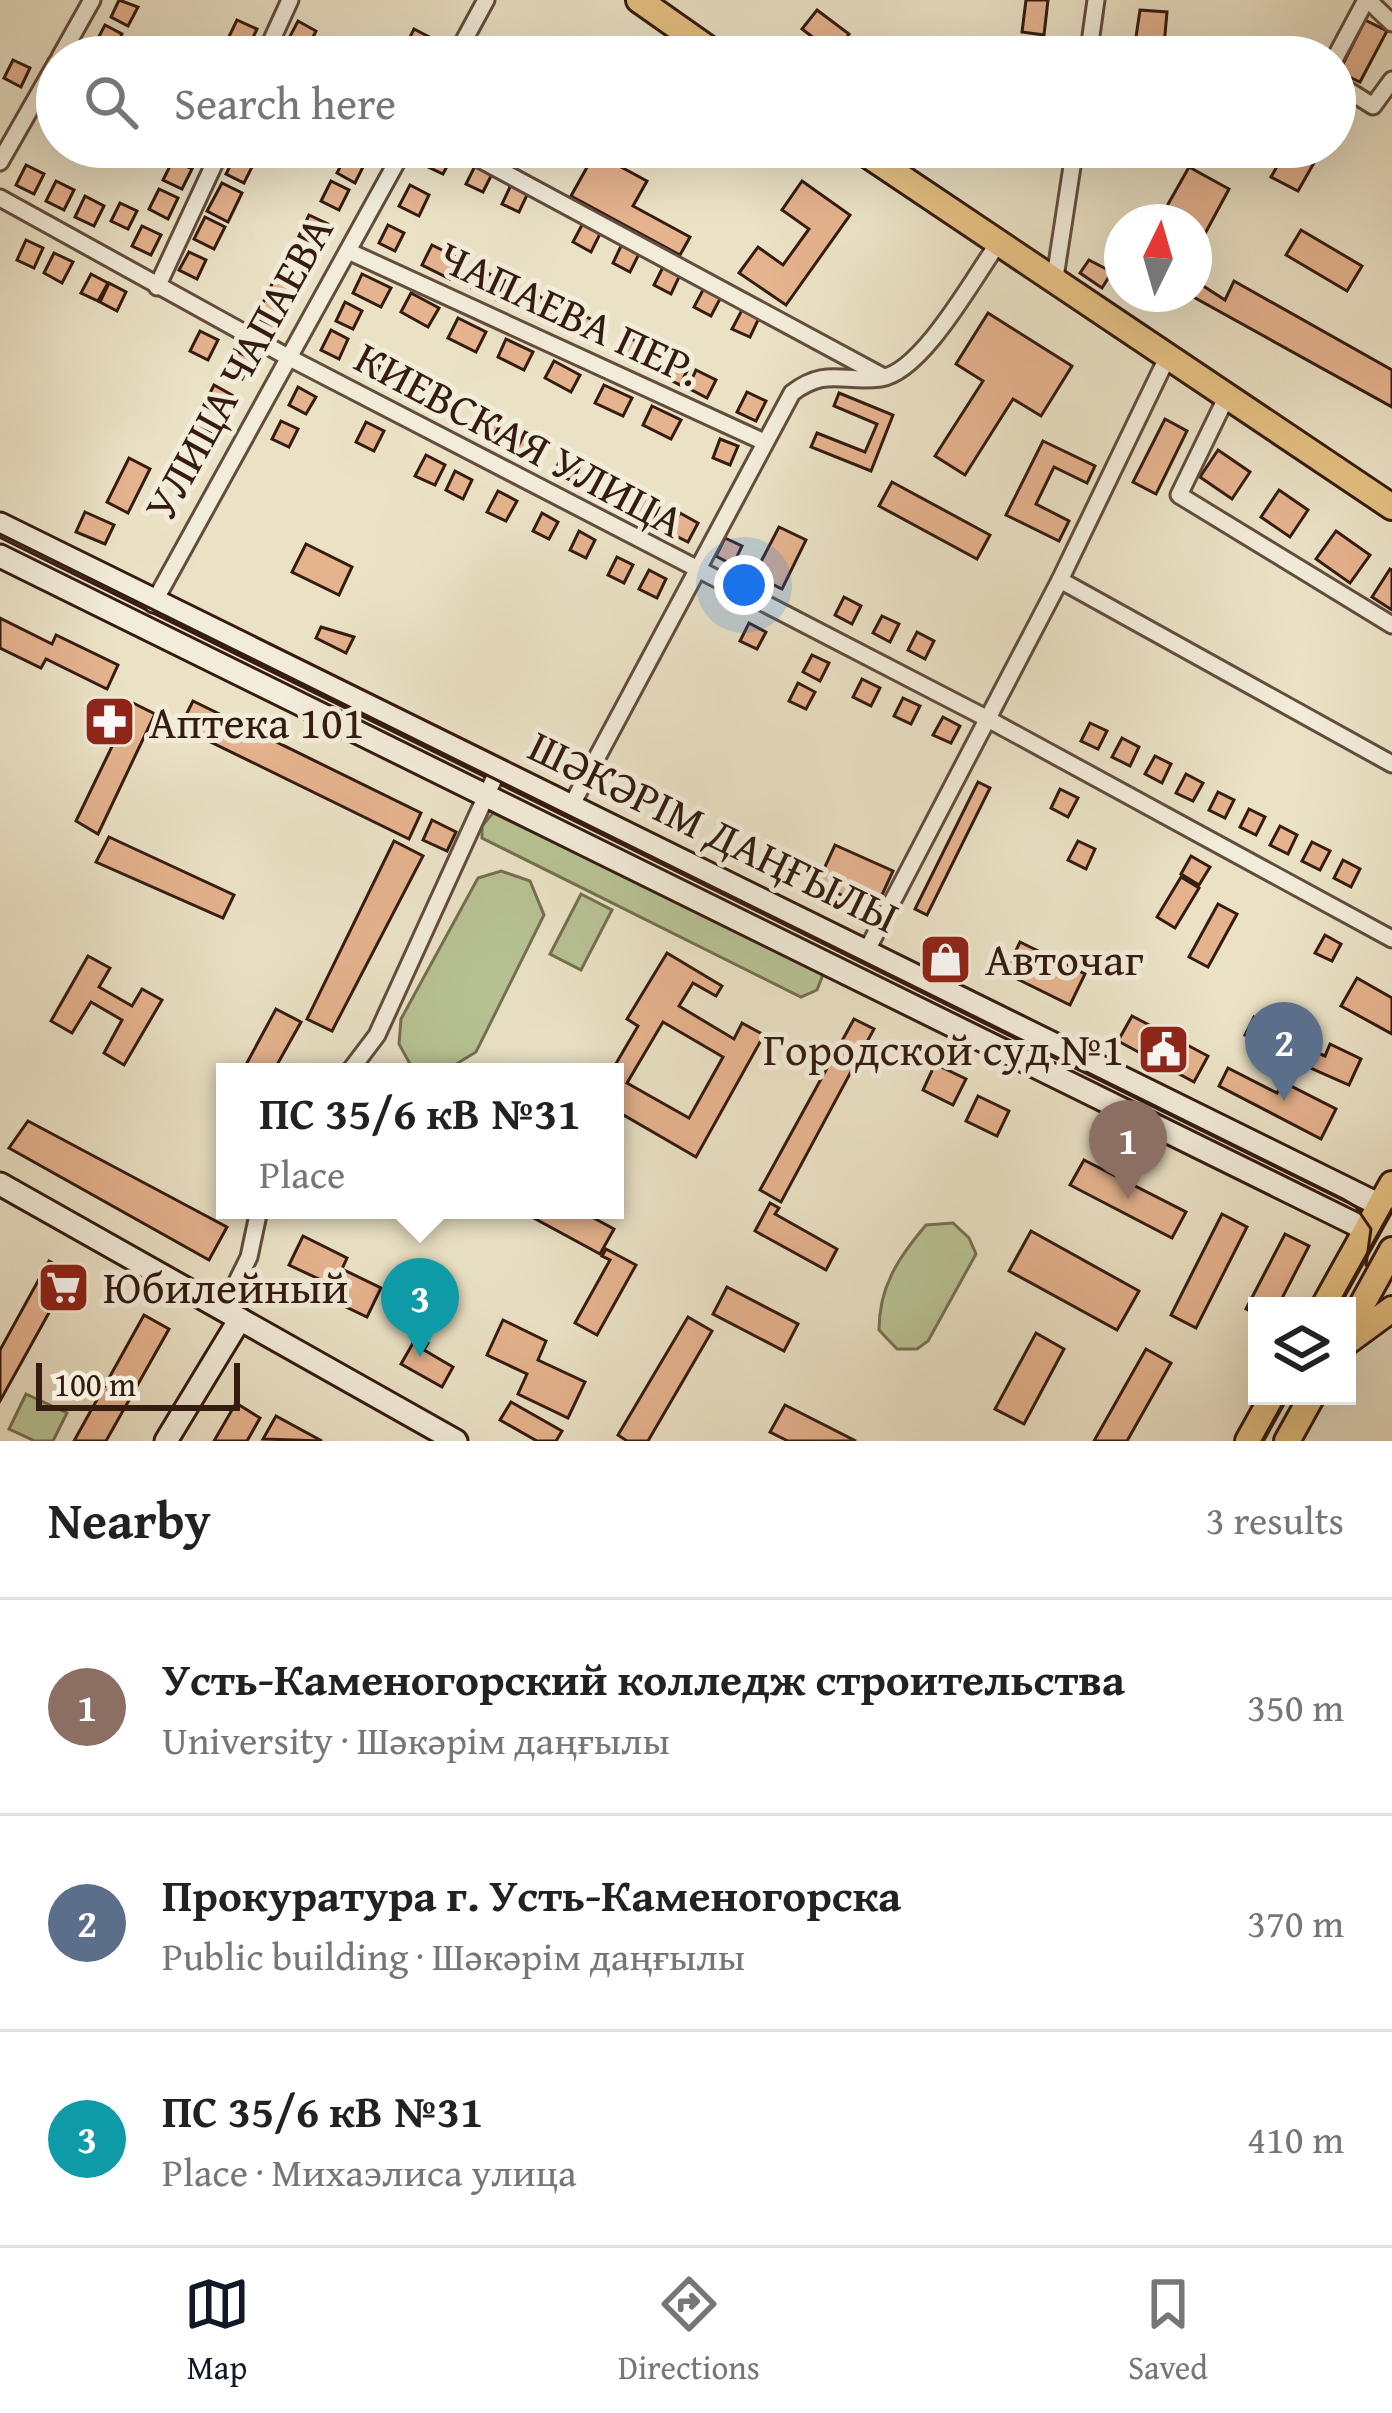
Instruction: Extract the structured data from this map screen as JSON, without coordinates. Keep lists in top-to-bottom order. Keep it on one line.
{"streets":{"main road":["УЛИЦА ЧАПАЕВА","ШӘКӘРІМ ДАҢҒЫЛЫ"],"street":["ЧАПАЕВА ПЕР.","КИЕВСКАЯ УЛИЦА"]},"crossings":[["ЧАПАЕВА ПЕР.","УЛИЦА ЧАПАЕВА"],["УЛИЦА ЧАПАЕВА","КИЕВСКАЯ УЛИЦА"],["УЛИЦА ЧАПАЕВА","ШӘКӘРІМ ДАҢҒЫЛЫ"]],"places":{"pharmacy":["Аптека 101"],"shop":["Авточаг"],"public building":["Городской суд №1"],"supermarket":["Юбилейный"]},"scale_bar":"100 m","north":"top","page":{"search":"Search here","pins":["2","1","3"],"popup":["ПС 35/6 кВ №31","Place"],"scale":"100 m","heading":["Nearby","3 results"],"list":[{"mark":"1","name":"Усть-Каменогорский колледж строительства","note":"University · Шәкәрім даңғылы","value":"350 m"},{"mark":"2","name":"Прокуратура г. Усть-Каменогорска","note":"Public building · Шәкәрім даңғылы","value":"370 m"},{"mark":"3","name":"ПС 35/6 кВ №31","note":"Place · Михаэлиса улица","value":"410 m"}],"nav":["Map","Directions","Saved"]}}
